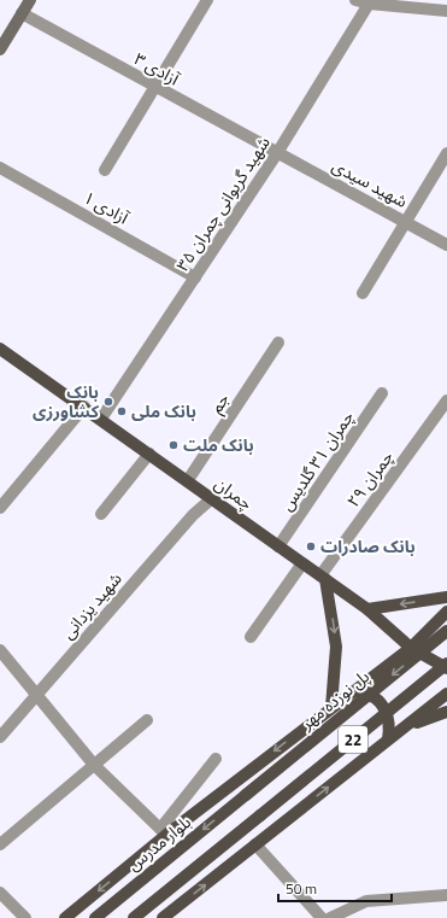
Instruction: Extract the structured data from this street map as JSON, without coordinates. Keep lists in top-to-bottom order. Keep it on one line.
{"streets":{"main road":["چمران","پل نوزده مهر","22","بلوار مدرس"],"street":["آزادی ۳","شهید سیدی","شهید گریوانی چمران ۳۵","آزادی ۱","جم","چمران ۳۱ گلدیس","چمران ۲۹","شهید یزدانی"]},"crossings":[["آزادی ۳","شهید سیدی"],["آزادی ۳","شهید گریوانی چمران ۳۵"],["شهید سیدی","شهید گریوانی چمران ۳۵"],["شهید گریوانی چمران ۳۵","آزادی ۱"],["شهید گریوانی چمران ۳۵","چمران"],["جم","چمران"],["چمران ۳۱ گلدیس","چمران"],["چمران ۲۹","چمران"],["چمران","شهید یزدانی"],["پل نوزده مهر","بلوار مدرس"]],"places":["بانک کشاورزی","بانک ملی","بانک ملت","بانک صادرات"],"scale_bar":"50 m"}
